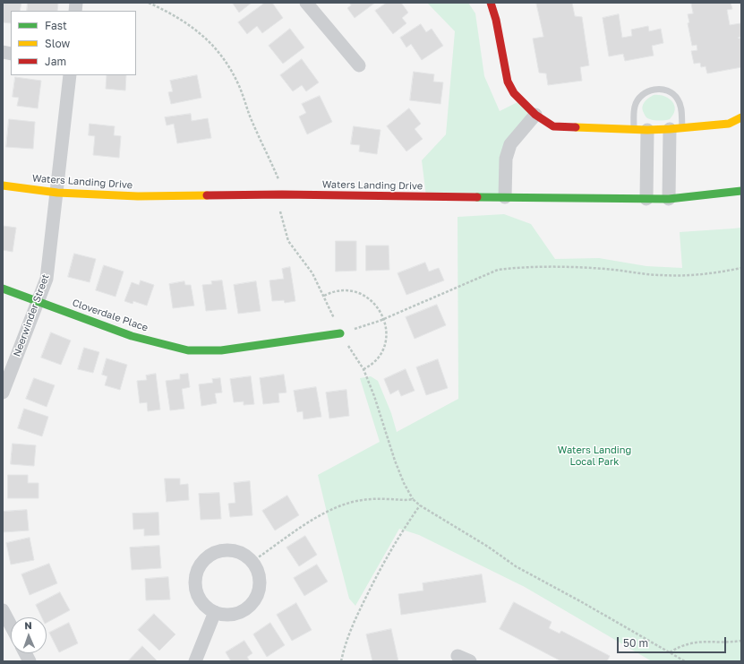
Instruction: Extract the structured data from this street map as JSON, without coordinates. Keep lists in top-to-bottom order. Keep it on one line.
{"streets":{"street":["Waters Landing Drive","Neerwinder Street","Cloverdale Place"]},"crossings":[["Waters Landing Drive","Neerwinder Street"],["Neerwinder Street","Cloverdale Place"]],"parks":["Waters Landing Local Park"],"legend":["Fast","Slow","Jam"],"scale_bar":"50 m","north":"top"}
